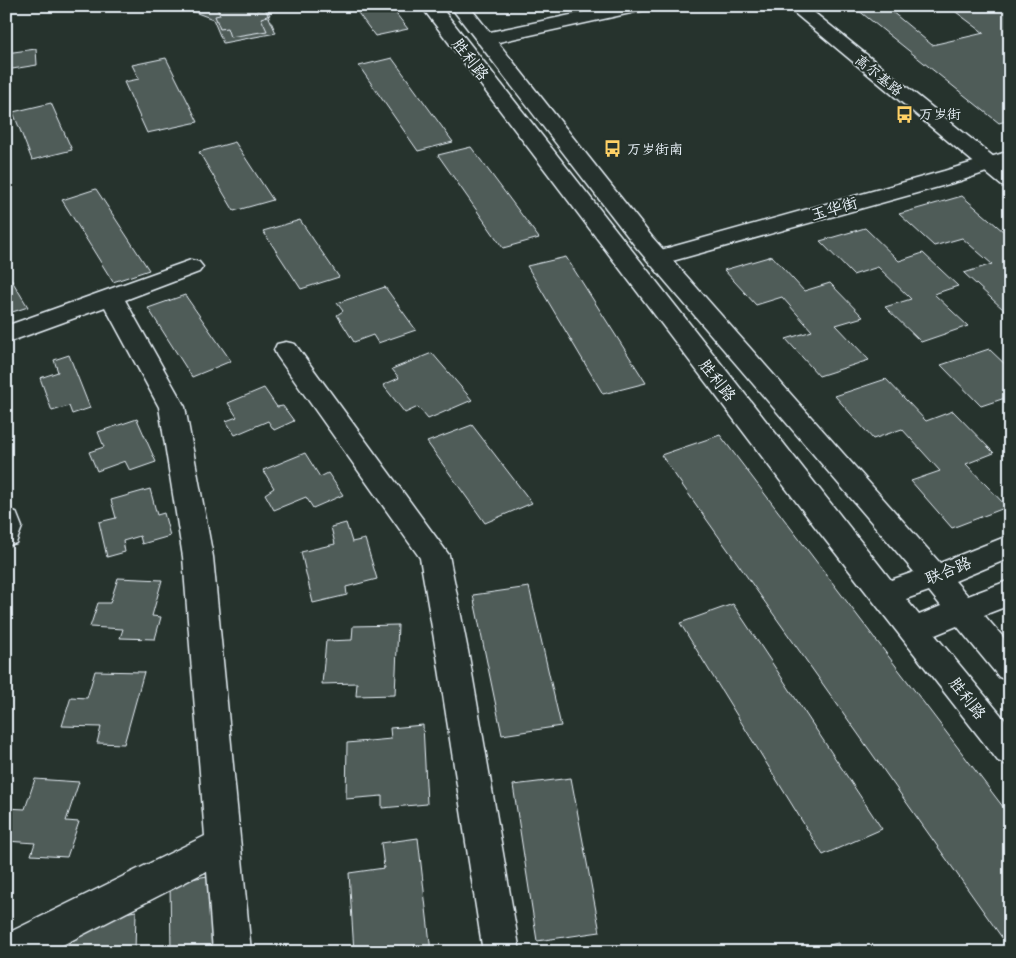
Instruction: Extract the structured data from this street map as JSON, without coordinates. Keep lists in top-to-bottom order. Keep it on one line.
{"streets":{"main road":["胜利路","高尔基路","玉华街","联合路"]},"crossings":[["胜利路","玉华街"],["胜利路","联合路"],["高尔基路","玉华街"]],"places":{"bus stop":["万岁街","万岁街南"]}}
